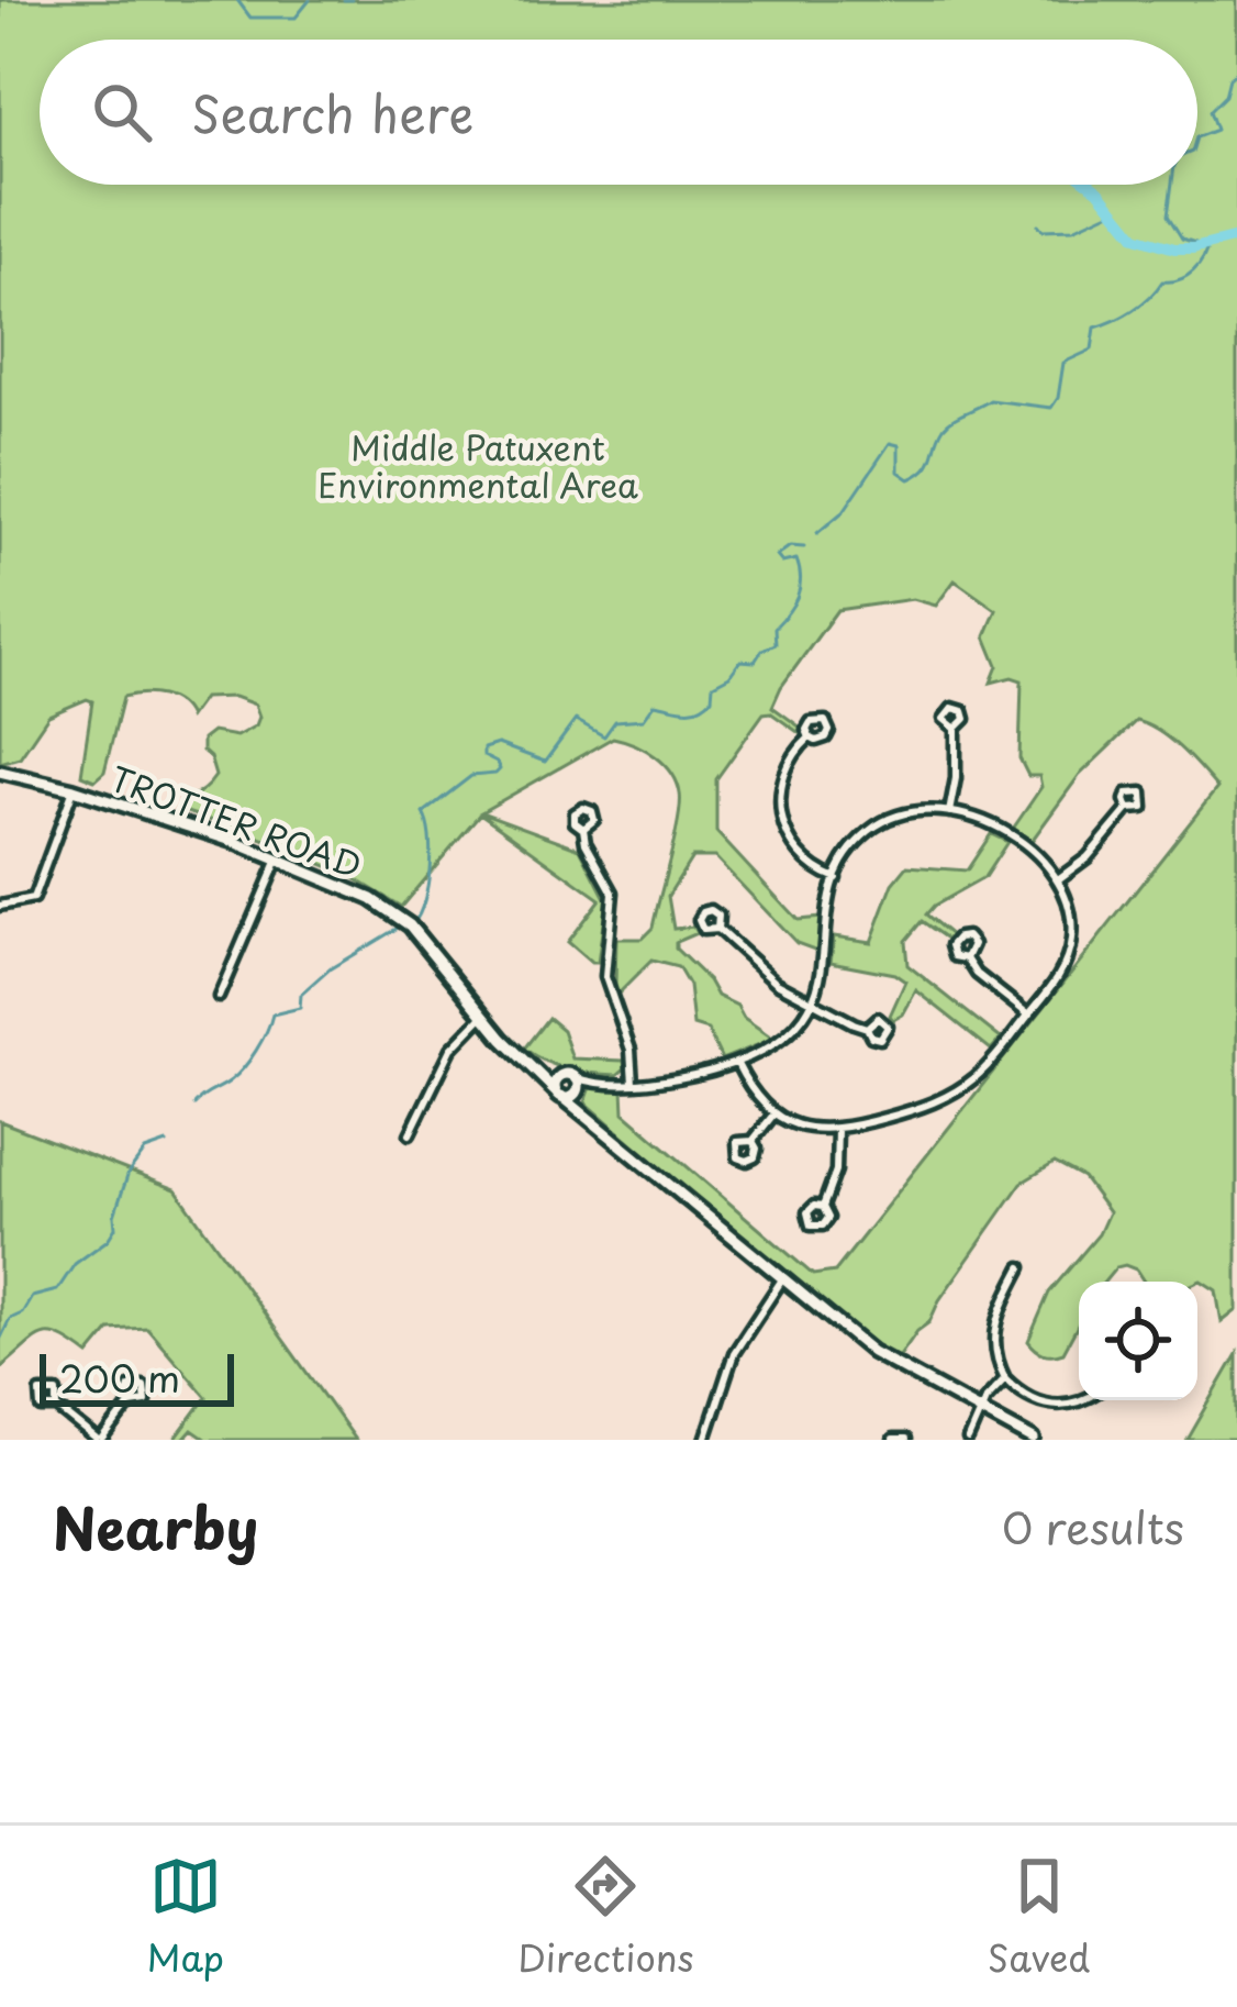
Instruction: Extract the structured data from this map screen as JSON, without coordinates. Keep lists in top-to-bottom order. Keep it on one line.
{"streets":{"street":["TROTTER ROAD"]},"parks":["Middle Patuxent Environmental Area"],"scale_bar":"200 m","page":{"search":"Search here","scale":"200 m","heading":["Nearby","0 results"],"nav":["Map","Directions","Saved"]}}
